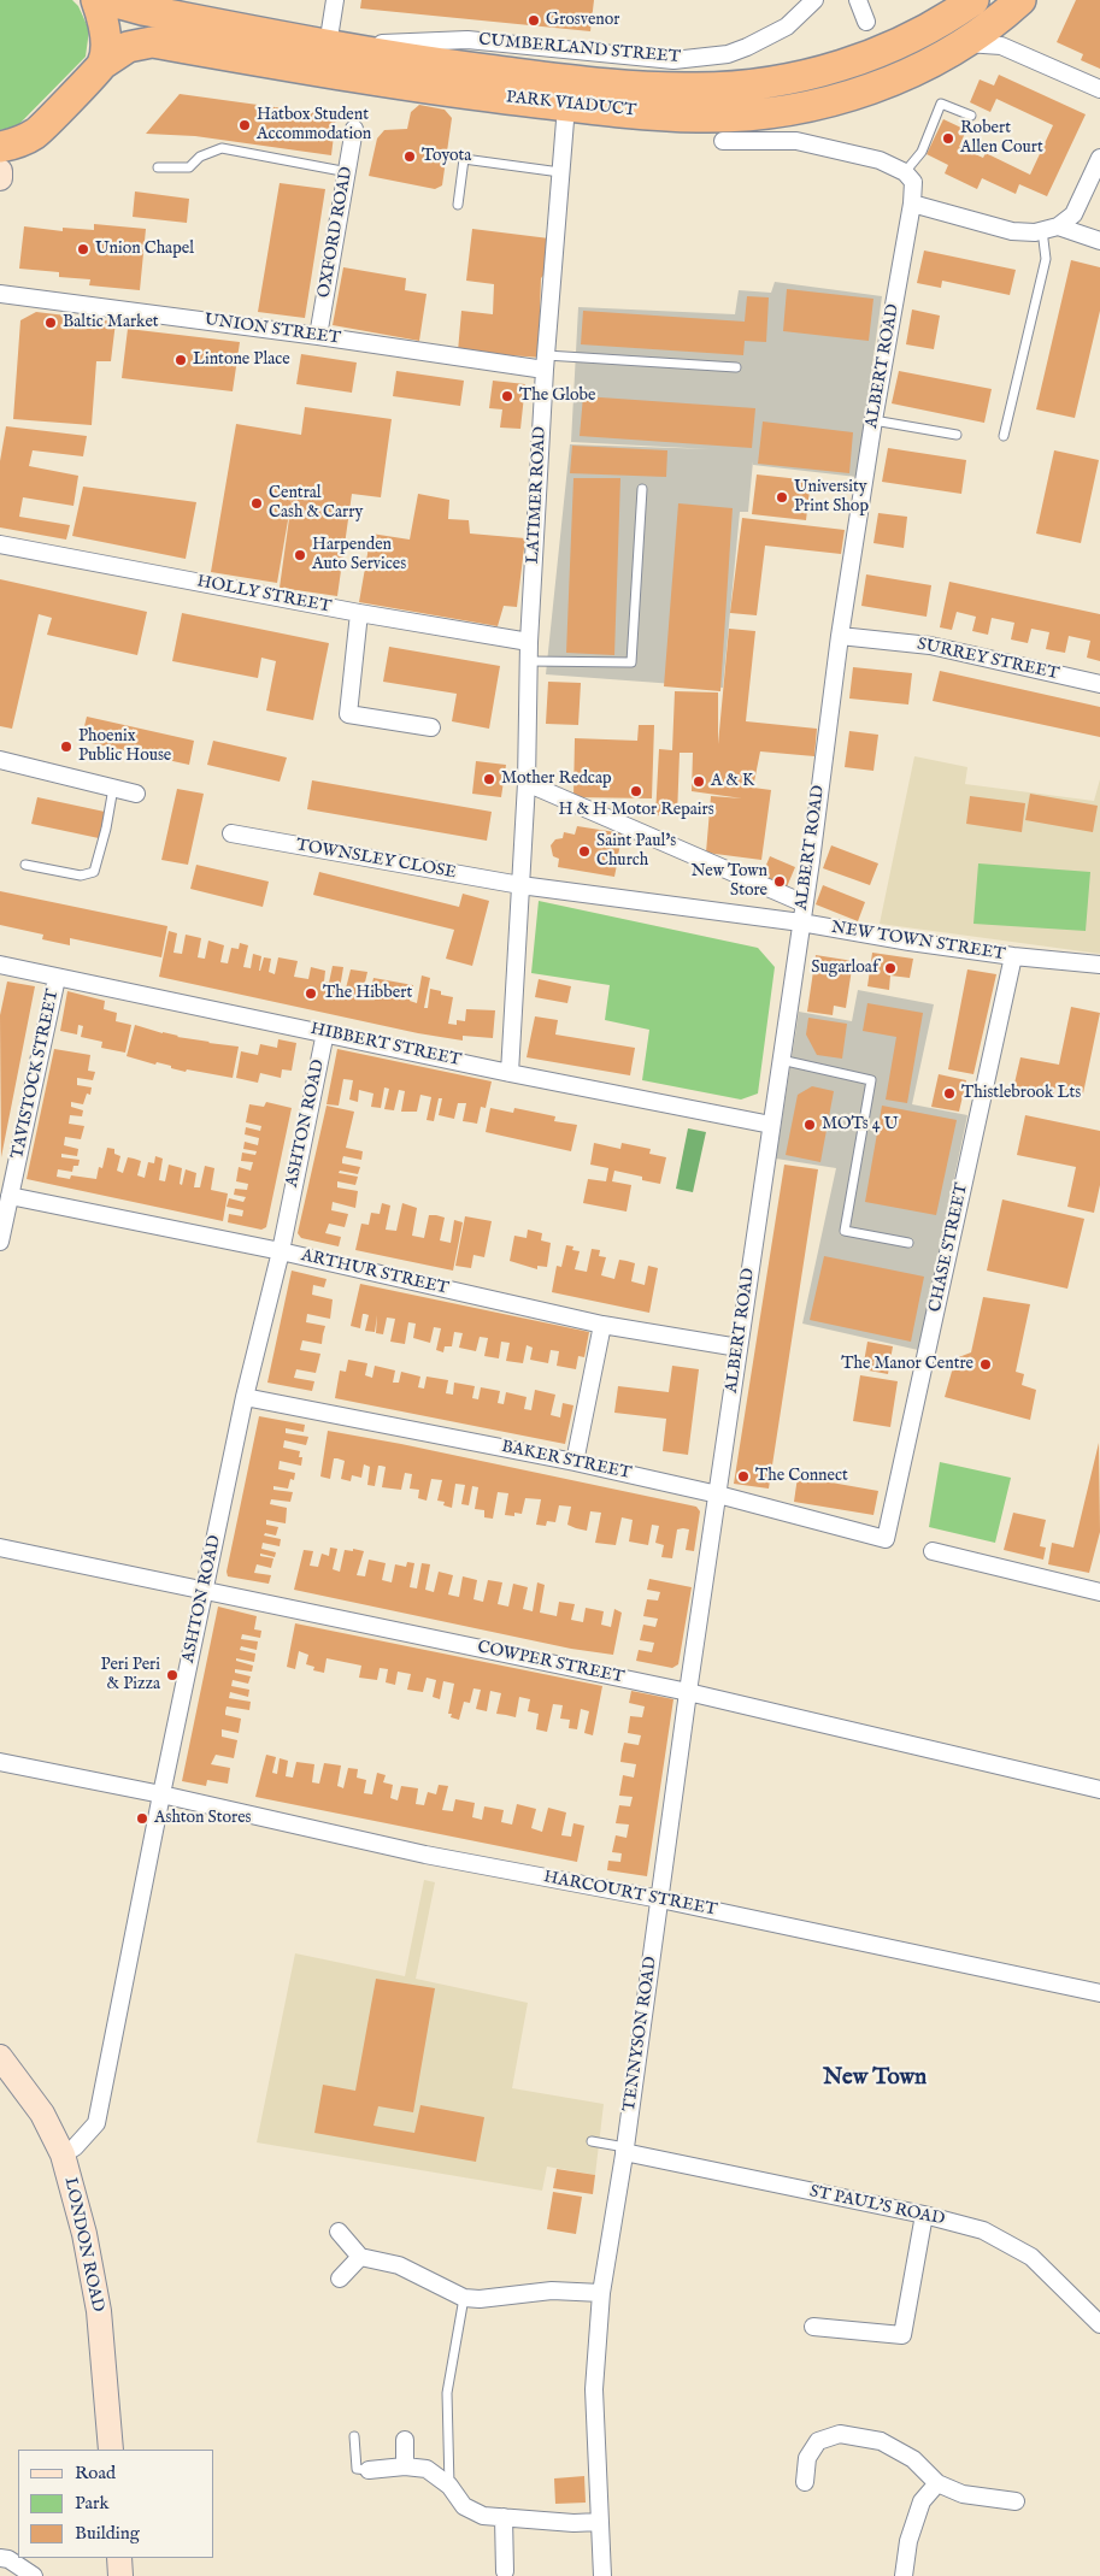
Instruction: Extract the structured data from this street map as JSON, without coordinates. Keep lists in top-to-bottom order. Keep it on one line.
{"streets":{"highway":["PARK VIADUCT"],"street":["CUMBERLAND STREET","OXFORD ROAD","UNION STREET","ALBERT ROAD","LATIMER ROAD","HOLLY STREET","SURREY STREET","TOWNSLEY CLOSE","NEW TOWN STREET","HIBBERT STREET","TAVISTOCK STREET","ASHTON ROAD","CHASE STREET","ARTHUR STREET","BAKER STREET","COWPER STREET","HARCOURT STREET","TENNYSON ROAD","ST PAUL'S ROAD","LONDON ROAD"]},"crossings":[["CUMBERLAND STREET","PARK VIADUCT"],["PARK VIADUCT","LATIMER ROAD"],["OXFORD ROAD","UNION STREET"],["UNION STREET","LATIMER ROAD"],["ALBERT ROAD","SURREY STREET"],["ALBERT ROAD","NEW TOWN STREET"],["ALBERT ROAD","HIBBERT STREET"],["ALBERT ROAD","ARTHUR STREET"],["ALBERT ROAD","BAKER STREET"],["ALBERT ROAD","TENNYSON ROAD"],["LATIMER ROAD","HOLLY STREET"],["LATIMER ROAD","TOWNSLEY CLOSE"],["LATIMER ROAD","NEW TOWN STREET"],["LATIMER ROAD","HIBBERT STREET"],["TOWNSLEY CLOSE","NEW TOWN STREET"],["NEW TOWN STREET","CHASE STREET"],["HIBBERT STREET","TAVISTOCK STREET"],["HIBBERT STREET","ASHTON ROAD"],["TAVISTOCK STREET","ARTHUR STREET"],["ASHTON ROAD","ARTHUR STREET"],["ASHTON ROAD","BAKER STREET"],["ASHTON ROAD","COWPER STREET"],["ASHTON ROAD","HARCOURT STREET"],["ASHTON ROAD","LONDON ROAD"],["CHASE STREET","BAKER STREET"],["BAKER STREET","TENNYSON ROAD"],["COWPER STREET","TENNYSON ROAD"],["HARCOURT STREET","TENNYSON ROAD"],["TENNYSON ROAD","ST PAUL'S ROAD"]],"districts":["New Town"],"places":["Grosvenor","Hatbox Student Accommodation","Robert Allen Court","Toyota","Union Chapel","Baltic Market","Lintone Place","The Globe","University Print Shop","Central Cash & Carry","Harpenden Auto Services","Phoenix Public House","Mother Redcap","A & K","H & H Motor Repairs","Saint Paul's Church","New Town Store","Sugarloaf","The Hibbert","Thistlebrook Lts","MOTs 4 U","The Manor Centre","The Connect","Peri Peri & Pizza","Ashton Stores"],"legend":["Road","Park","Building"]}
